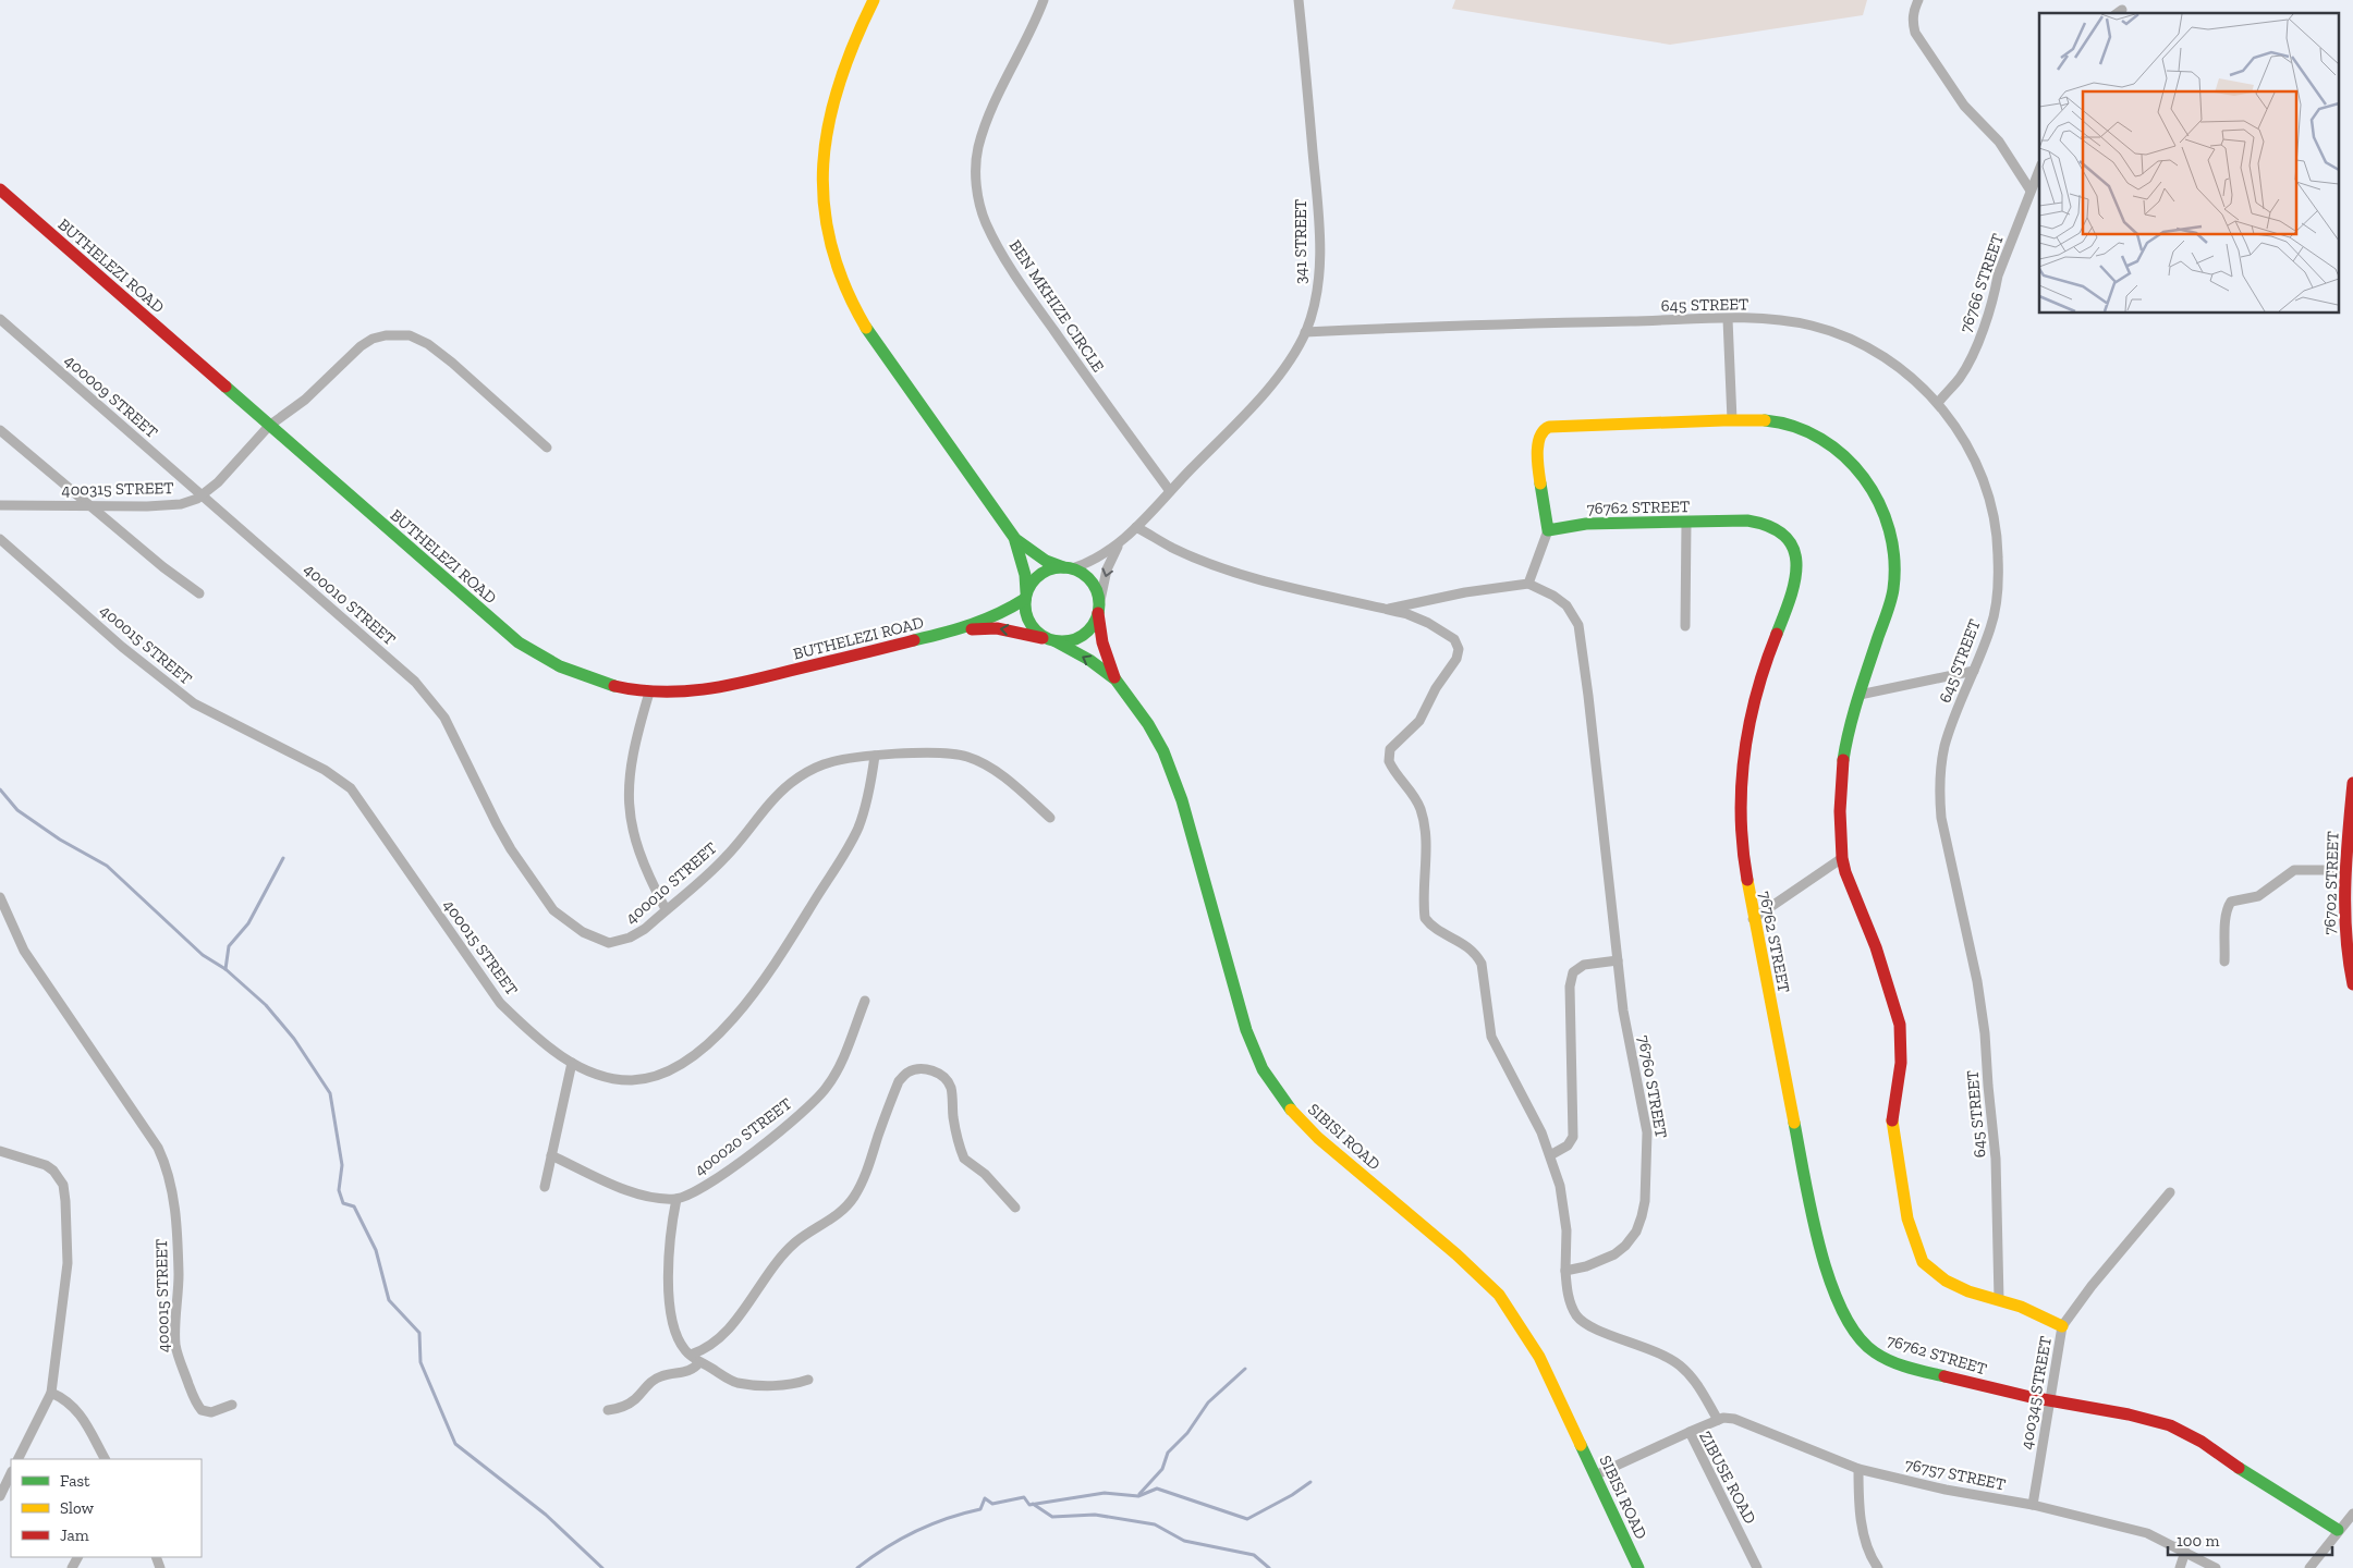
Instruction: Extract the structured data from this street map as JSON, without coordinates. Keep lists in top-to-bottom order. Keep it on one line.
{"streets":{"street":["341 STREET","BUTHELEZI ROAD","76766 STREET","645 STREET","BEN MKHIZE CIRCLE","400009 STREET","400315 STREET","76762 STREET","400010 STREET","400015 STREET","76702 STREET","76760 STREET","400020 STREET","SIBISI ROAD","400345 STREET","76757 STREET","ZIBUSE ROAD"]},"crossings":[["341 STREET","BUTHELEZI ROAD"],["341 STREET","645 STREET"],["341 STREET","BEN MKHIZE CIRCLE"],["341 STREET","SIBISI ROAD"],["BUTHELEZI ROAD","400315 STREET"],["BUTHELEZI ROAD","SIBISI ROAD"],["76766 STREET","645 STREET"],["400009 STREET","400315 STREET"],["400009 STREET","400010 STREET"],["400315 STREET","400010 STREET"],["76762 STREET","400345 STREET"],["400010 STREET","400015 STREET"],["SIBISI ROAD","ZIBUSE ROAD"],["400345 STREET","76757 STREET"],["76757 STREET","ZIBUSE ROAD"]],"legend":["Fast","Slow","Jam"],"scale_bar":"100 m"}
